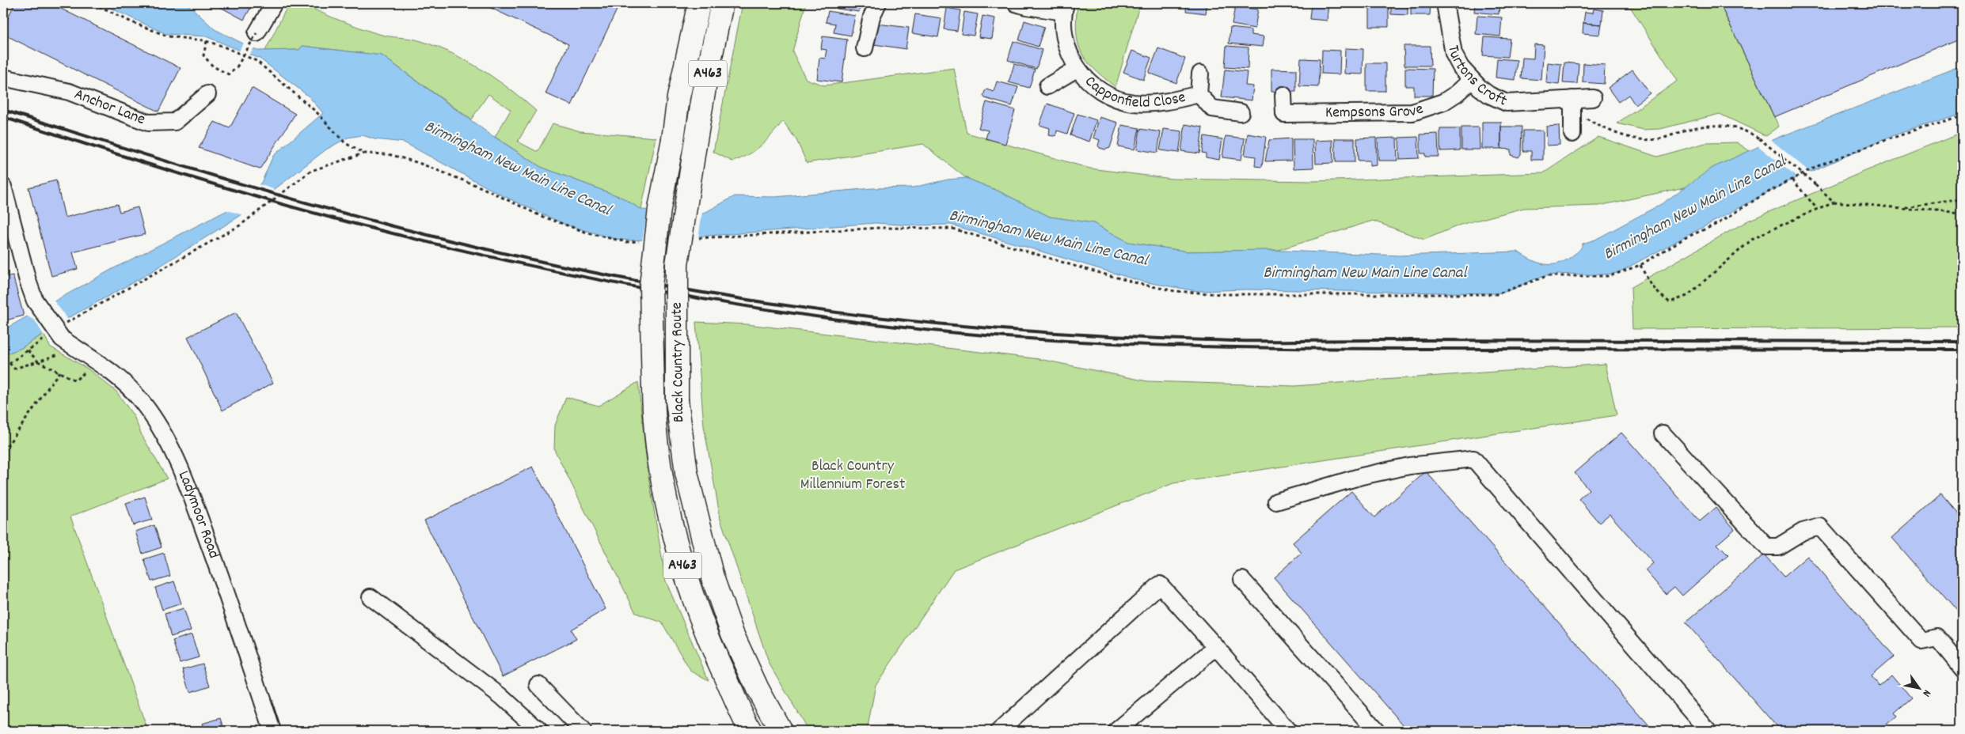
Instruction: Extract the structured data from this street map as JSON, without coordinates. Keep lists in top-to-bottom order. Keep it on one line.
{"streets":{"highway":["A463","Black Country Route"],"street":["Turtons Croft","Capponfield Close","Anchor Lane","Kempsons Grove","Ladymoor Road"]},"crossings":[["Turtons Croft","Kempsons Grove"]],"water":["Birmingham New Main Line Canal"],"parks":["Black Country Millennium Forest"],"north":"bottom right"}
